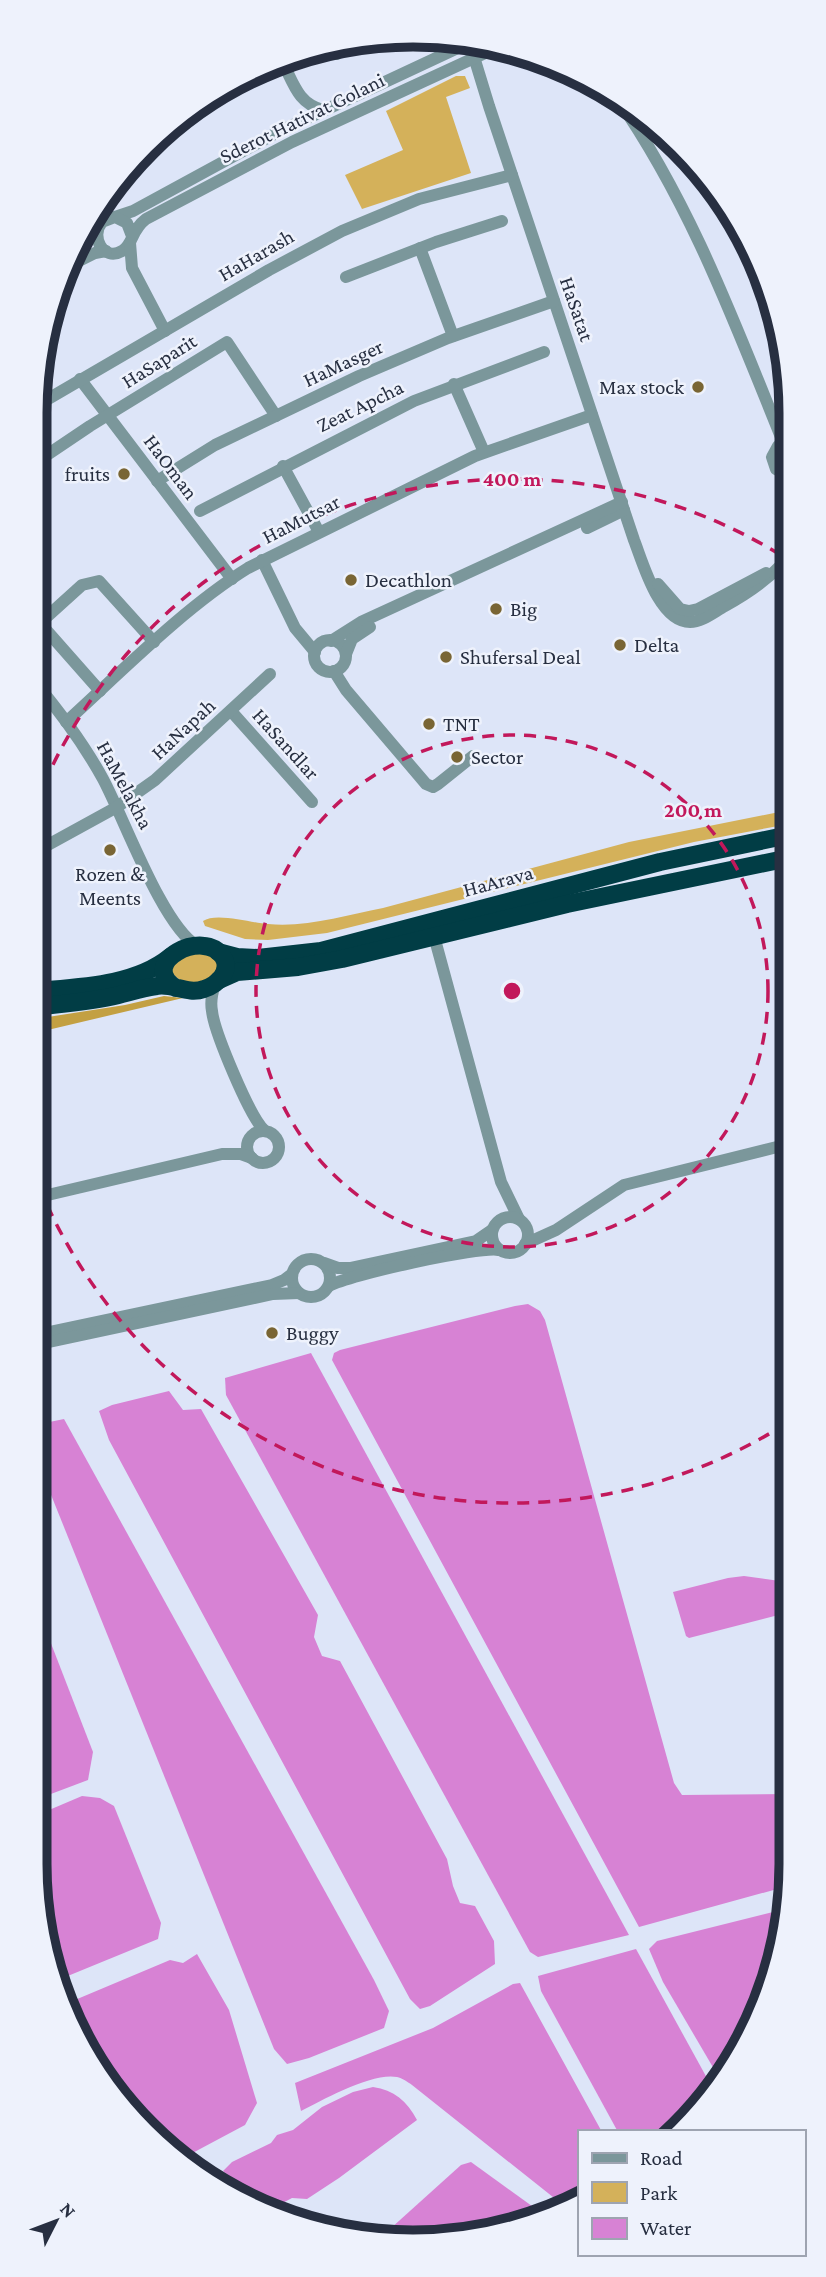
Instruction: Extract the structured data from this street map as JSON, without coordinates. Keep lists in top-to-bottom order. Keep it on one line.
{"streets":{"highway":["HaArava"],"street":["Sderot Hativat Golani","HaHarash","HaSatat","HaSaparit","HaMasger","Zeat Apcha","HaOman","HaMutsar","HaNapah","HaSandlar","HaMelakha"]},"crossings":[["Sderot Hativat Golani","HaSatat"],["HaHarash","HaSatat"],["HaHarash","HaOman"],["HaSatat","HaMasger"],["HaSatat","HaMutsar"],["HaSaparit","HaMasger"],["HaSaparit","HaOman"],["HaMasger","HaOman"],["HaOman","HaMutsar"],["HaMutsar","HaMelakha"],["HaNapah","HaSandlar"],["HaNapah","HaMelakha"],["HaMelakha","HaArava"]],"places":["Max stock","fruits","Decathlon","Big","Delta","Shufersal Deal","TNT","Sector","Rozen & Meents","Buggy"],"legend":["Road","Park","Water"],"north":"top right","rings":["400 m","200 m"]}
